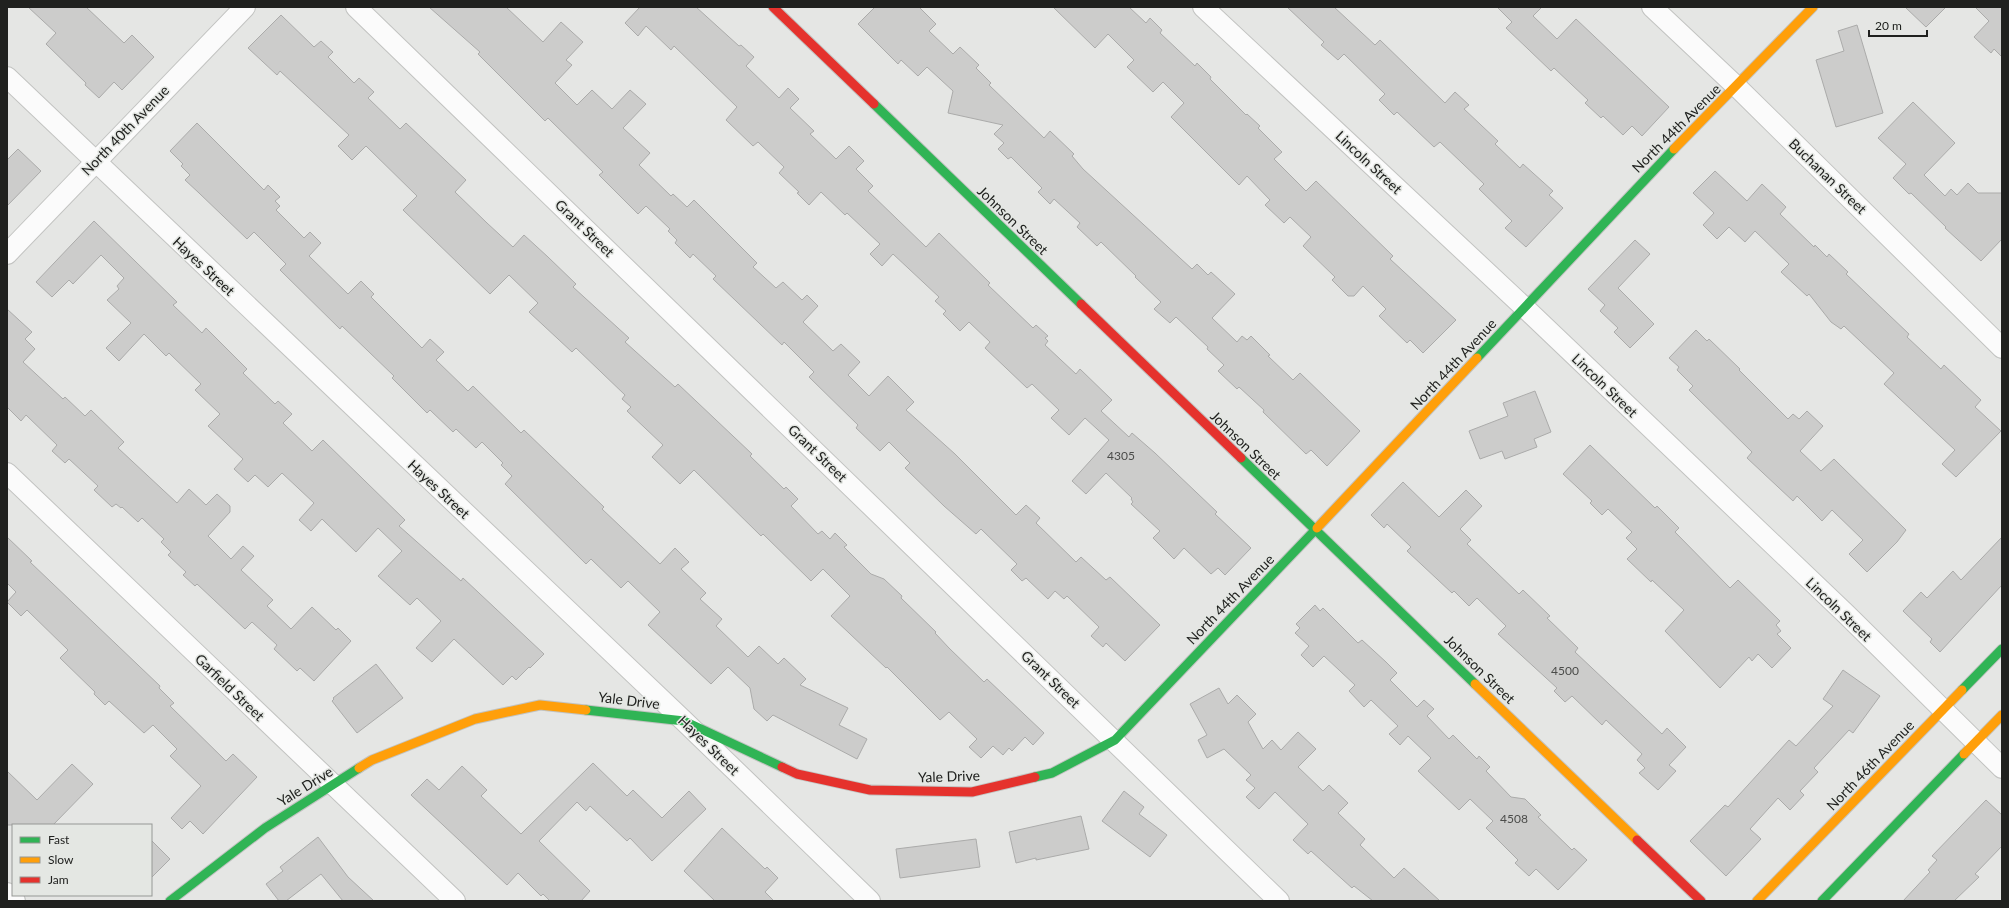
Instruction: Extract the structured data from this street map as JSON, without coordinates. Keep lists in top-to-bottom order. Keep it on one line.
{"streets":{"street":["North 44th Avenue","North 40th Avenue","Lincoln Street","Buchanan Street","Johnson Street","Grant Street","Hayes Street","Garfield Street","Yale Drive","North 46th Avenue"]},"crossings":[["North 44th Avenue","Lincoln Street"],["North 44th Avenue","Buchanan Street"],["North 44th Avenue","Johnson Street"],["North 44th Avenue","Grant Street"],["North 44th Avenue","Yale Drive"],["North 40th Avenue","Hayes Street"],["Lincoln Street","North 46th Avenue"],["Grant Street","Yale Drive"],["Hayes Street","Yale Drive"],["Garfield Street","Yale Drive"]],"house_numbers":["4305","4500","4508"],"legend":["Fast","Slow","Jam"],"scale_bar":"20 m"}
